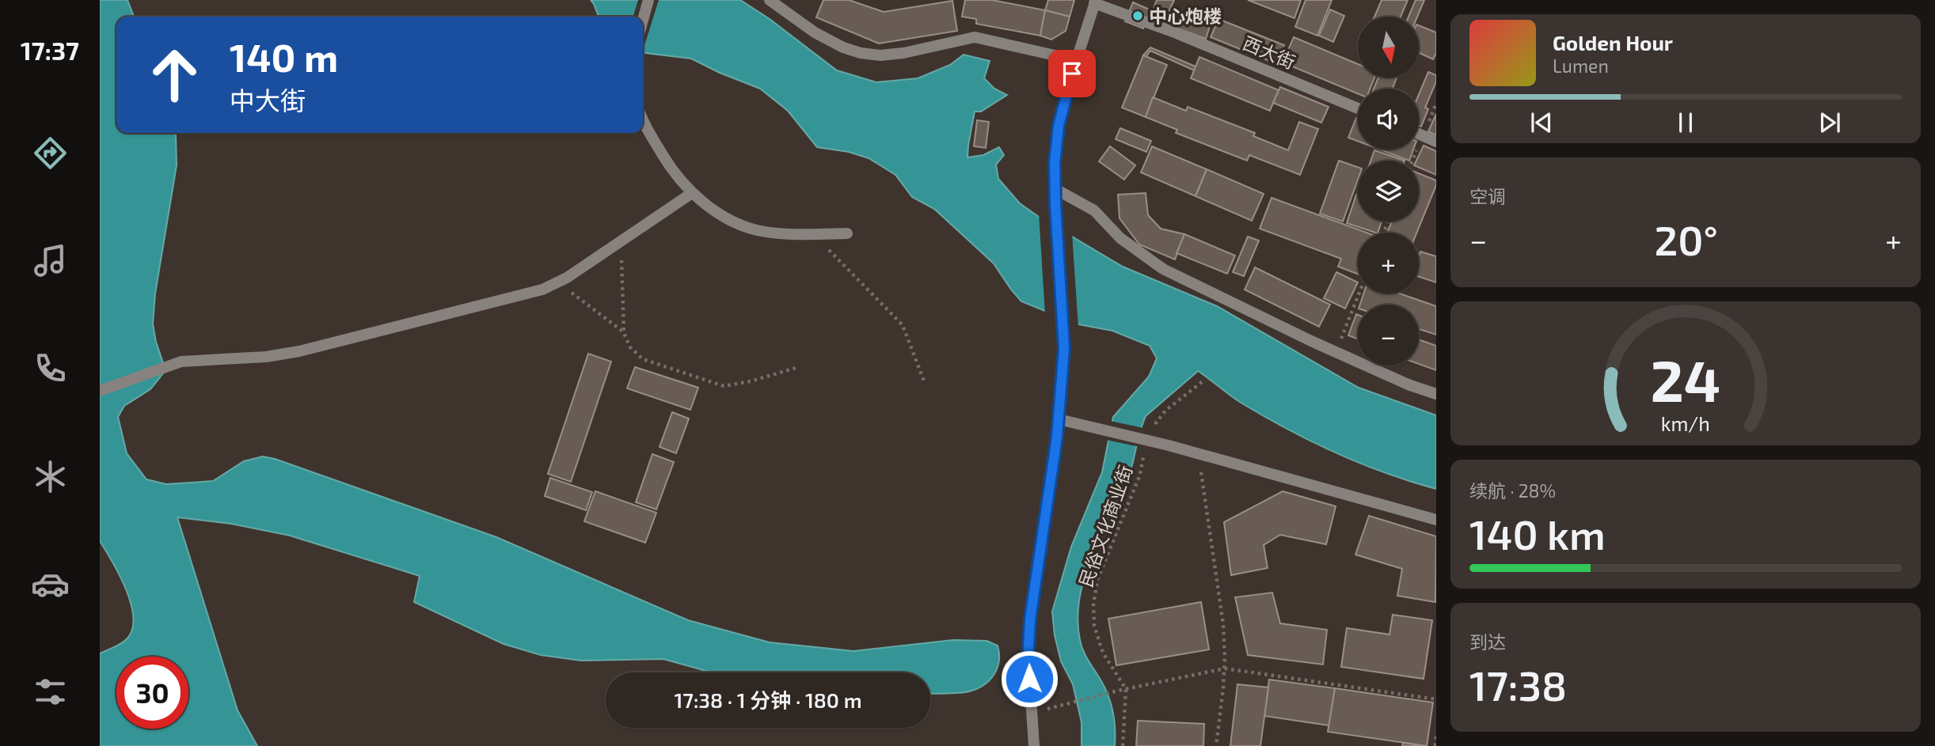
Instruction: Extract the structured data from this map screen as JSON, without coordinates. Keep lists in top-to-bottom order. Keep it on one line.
{"streets":{"street":["西大街"],"path":["民俗文化商业街"]},"places":["中心炮楼"],"north":"bottom","page":{"tabs":"17:37","map_buttons":["+","−"],"turn":["140 m","中大街"],"song":["Golden Hour","Lumen"],"tile":["空调",["续航 · 28%","140 km"],["到达","17:38"]],"heat":["−","20°","+"],"limit":"30","trip":"17:38 · 1 分钟 · 180 m","gauge":["24","km/h"]}}
